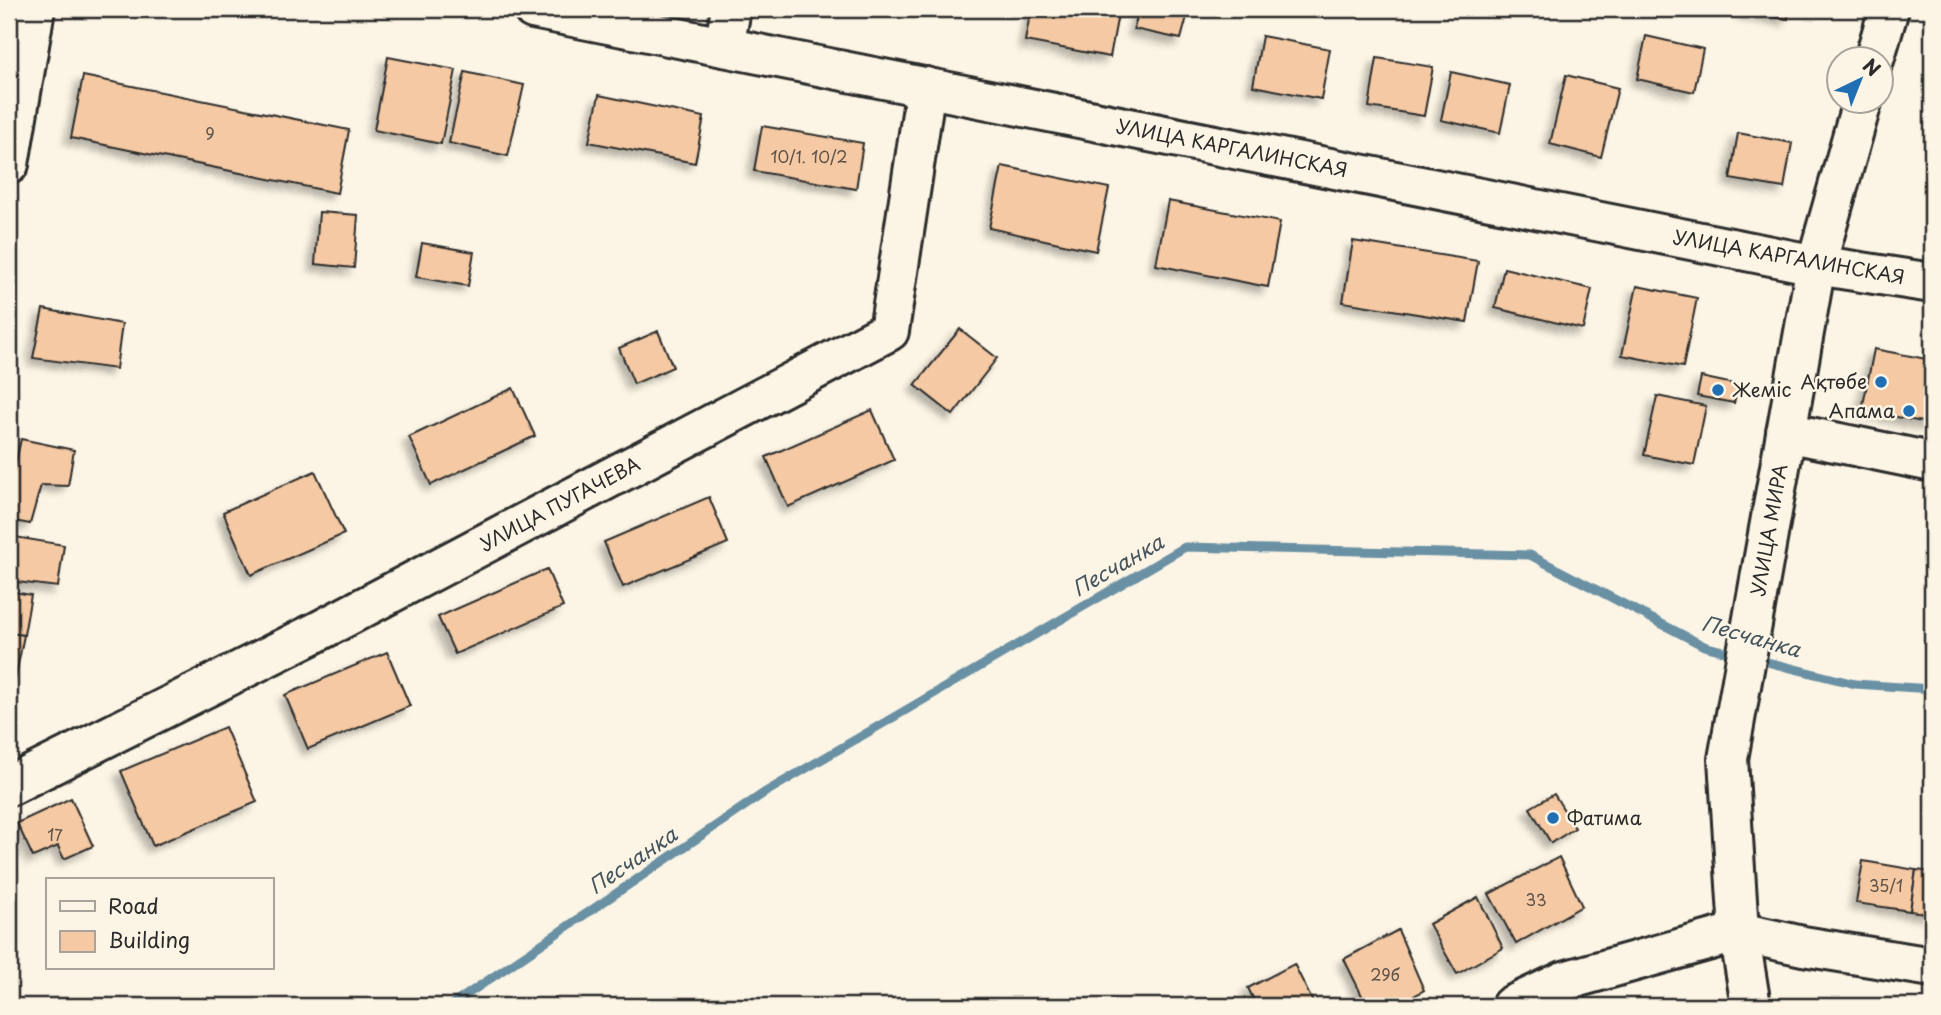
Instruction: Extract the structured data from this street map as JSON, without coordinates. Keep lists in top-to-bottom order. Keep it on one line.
{"streets":{"street":["УЛИЦА КАРГАЛИНСКАЯ","УЛИЦА ПУГАЧЕВА","УЛИЦА МИРА"]},"crossings":[["УЛИЦА КАРГАЛИНСКАЯ","УЛИЦА ПУГАЧЕВА"],["УЛИЦА КАРГАЛИНСКАЯ","УЛИЦА МИРА"]],"water":["Песчанка"],"places":["Ақтөбе","Жеміс","Апама","Фатима"],"house_numbers":["9","10/1. 10/2","17","35/1","33","29б"],"legend":["Road","Building"],"north":"top right"}
